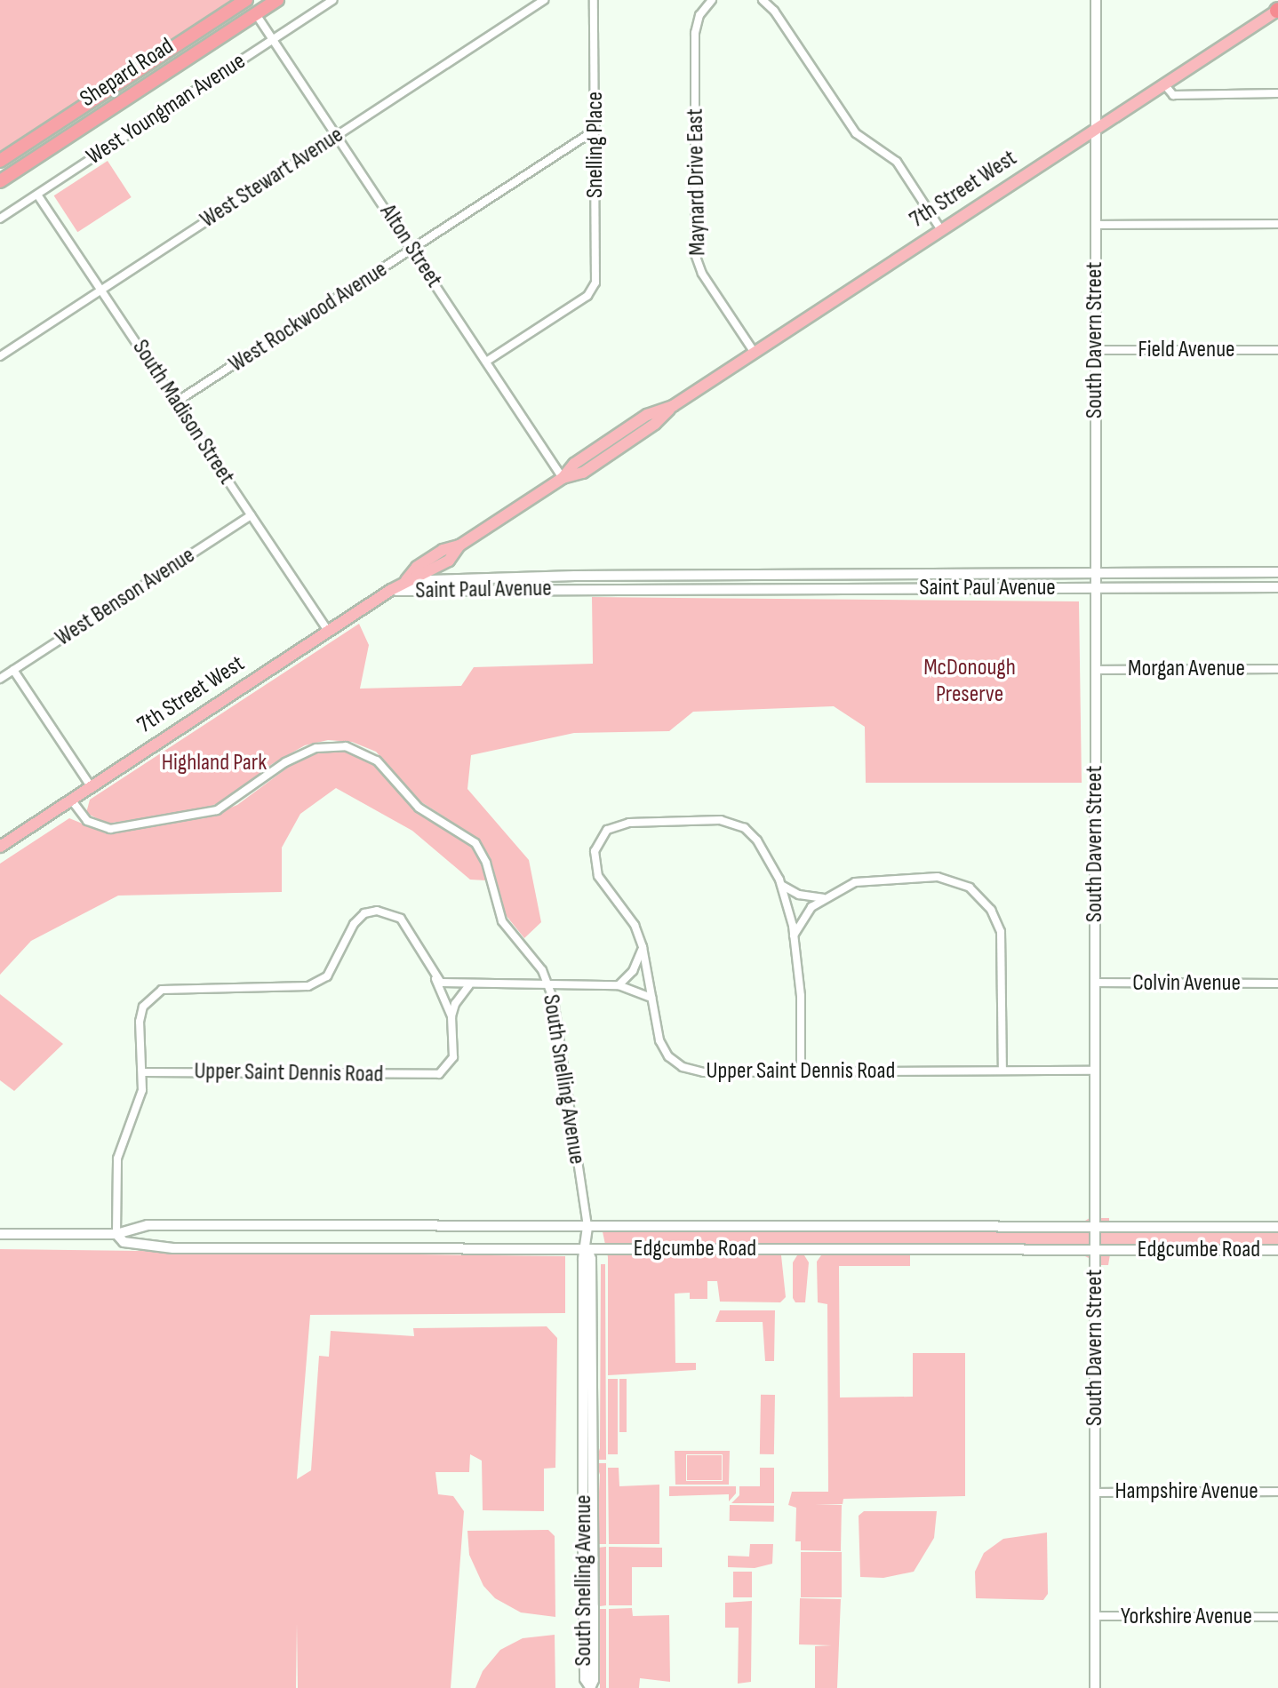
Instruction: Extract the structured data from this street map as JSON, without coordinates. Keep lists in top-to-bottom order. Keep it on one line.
{"streets":{"highway":["Shepard Road"],"main road":["7th Street West"],"street":["West Youngman Avenue","Snelling Place","West Stewart Avenue","Maynard Drive East","Alton Street","West Rockwood Avenue","South Davern Street","Field Avenue","South Madison Street","Saint Paul Avenue","West Benson Avenue","Morgan Avenue","Colvin Avenue","Upper Saint Dennis Road","South Snelling Avenue","Edgcumbe Road","Hampshire Avenue","Yorkshire Avenue"]},"crossings":[["Shepard Road","Alton Street"],["West Youngman Avenue","Alton Street"],["West Youngman Avenue","South Madison Street"],["Snelling Place","Alton Street"],["Snelling Place","West Rockwood Avenue"],["West Stewart Avenue","Alton Street"],["West Stewart Avenue","South Madison Street"],["Maynard Drive East","7th Street West"],["7th Street West","Alton Street"],["7th Street West","South Davern Street"],["7th Street West","South Madison Street"],["7th Street West","Saint Paul Avenue"],["7th Street West","South Snelling Avenue"],["Alton Street","West Rockwood Avenue"],["West Rockwood Avenue","South Madison Street"],["South Davern Street","Field Avenue"],["South Davern Street","Saint Paul Avenue"],["South Davern Street","Morgan Avenue"],["South Davern Street","Colvin Avenue"],["South Davern Street","Upper Saint Dennis Road"],["South Davern Street","Edgcumbe Road"],["South Davern Street","Hampshire Avenue"],["South Davern Street","Yorkshire Avenue"],["South Madison Street","West Benson Avenue"],["South Snelling Avenue","Edgcumbe Road"]],"parks":["McDonough Preserve","Highland Park"]}
